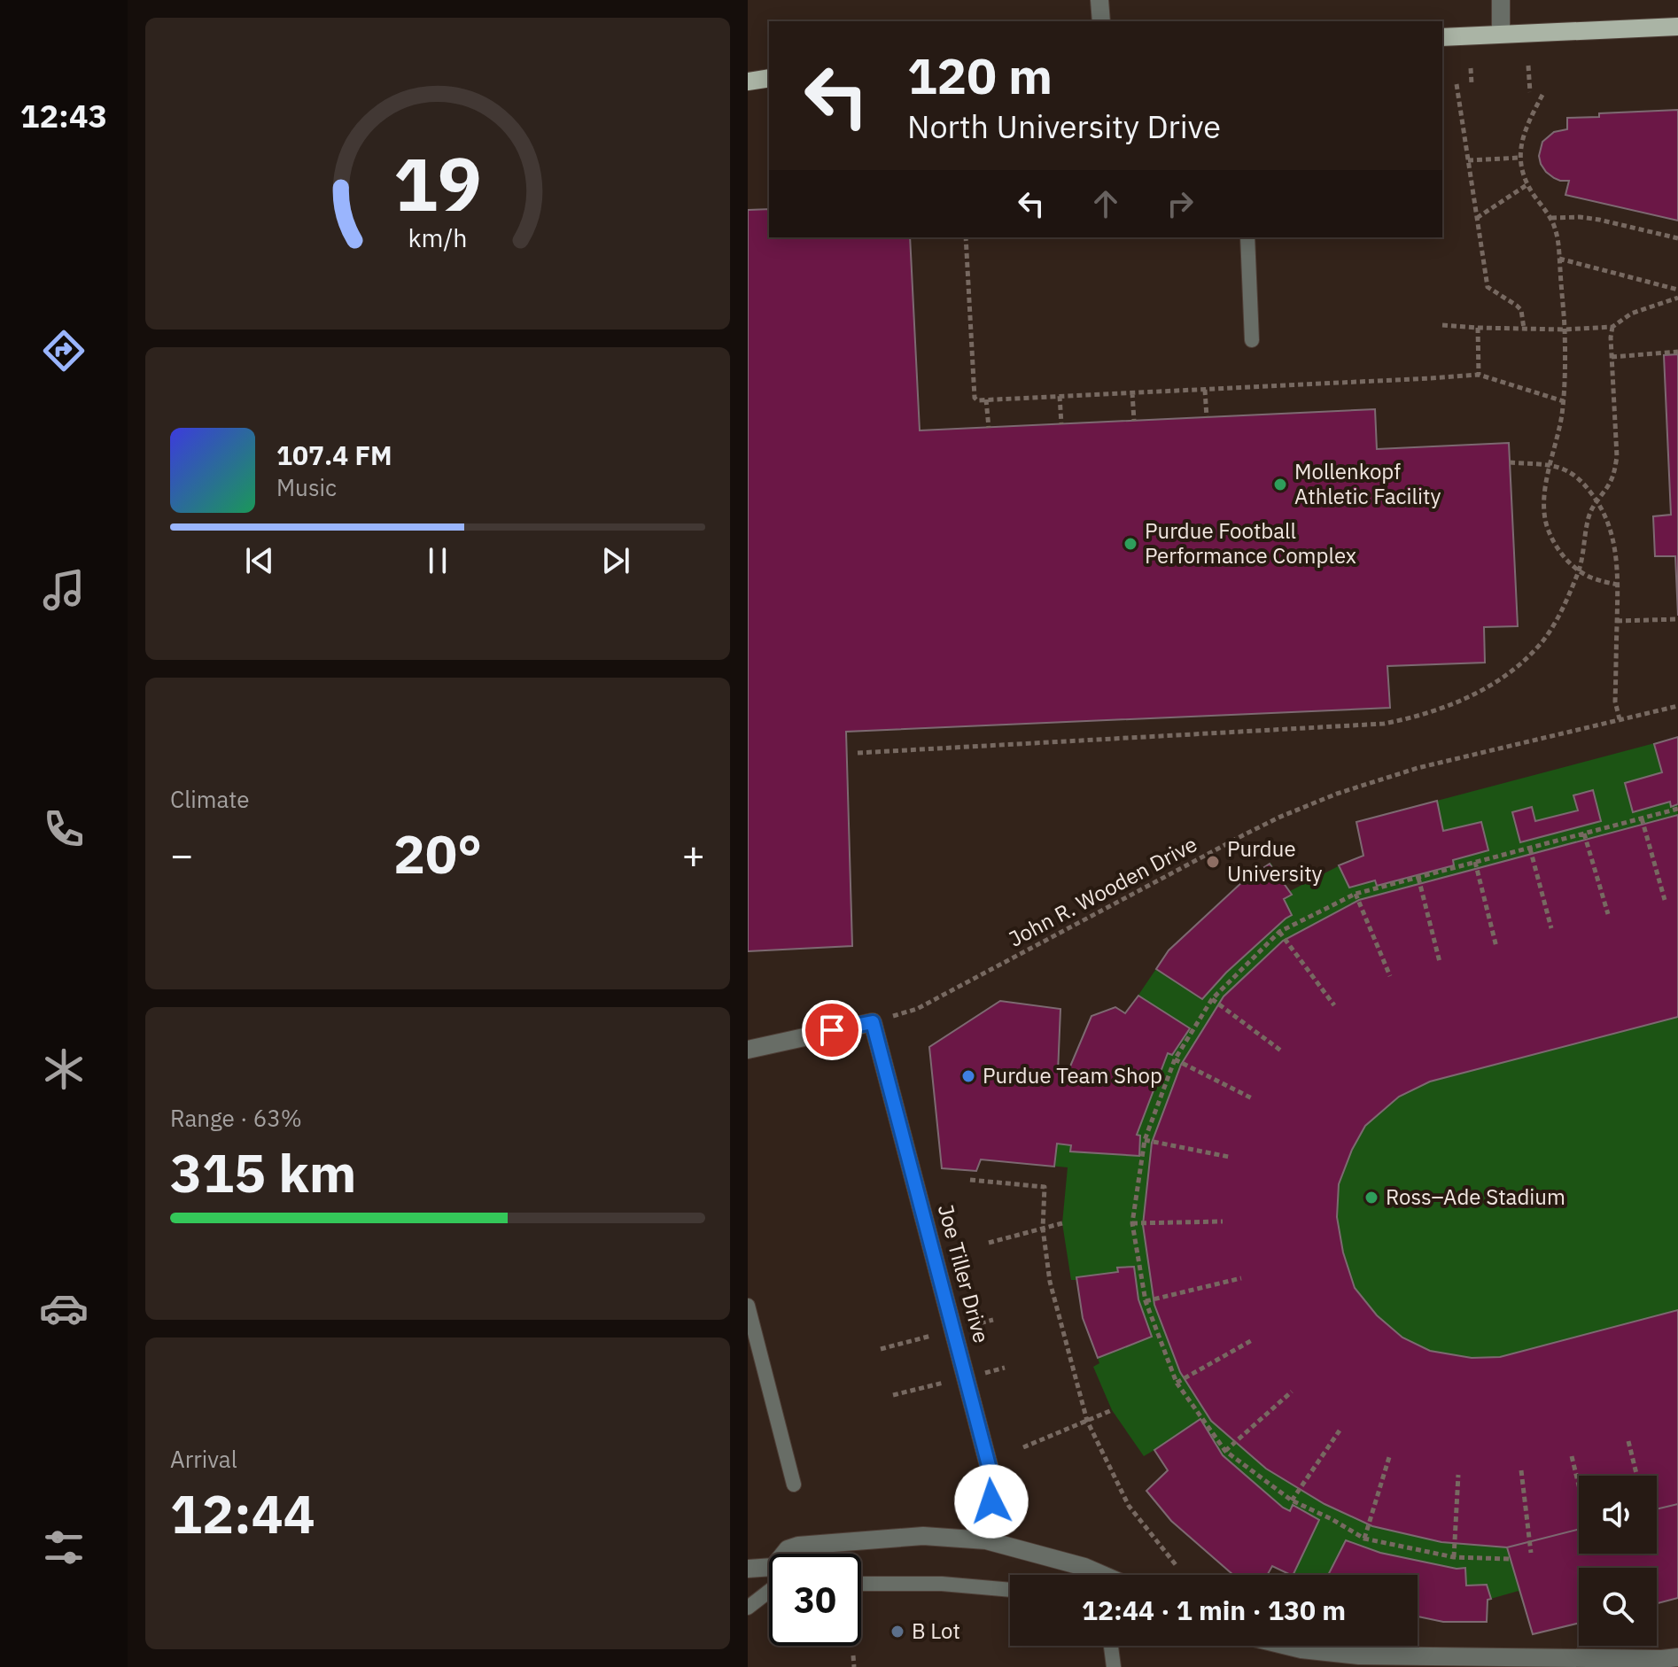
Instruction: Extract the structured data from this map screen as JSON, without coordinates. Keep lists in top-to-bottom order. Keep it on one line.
{"streets":{"street":["Joe Tiller Drive"],"path":["John R. Wooden Drive"]},"crossings":[["John R. Wooden Drive","Joe Tiller Drive"]],"places":["Mollenkopf Athletic Facility","Purdue Football Performance Complex","Purdue University","Purdue Team Shop","Ross–Ade Stadium","B Lot"],"page":{"tabs":"12:43","turn":["120 m","North University Drive"],"song":["107.4 FM","Music"],"tile":["Climate",["Range · 63%","315 km"],["Arrival","12:44"]],"heat":["−","20°","+"],"limit":"30","trip":"12:44 · 1 min · 130 m","gauge":["19","km/h"]}}
